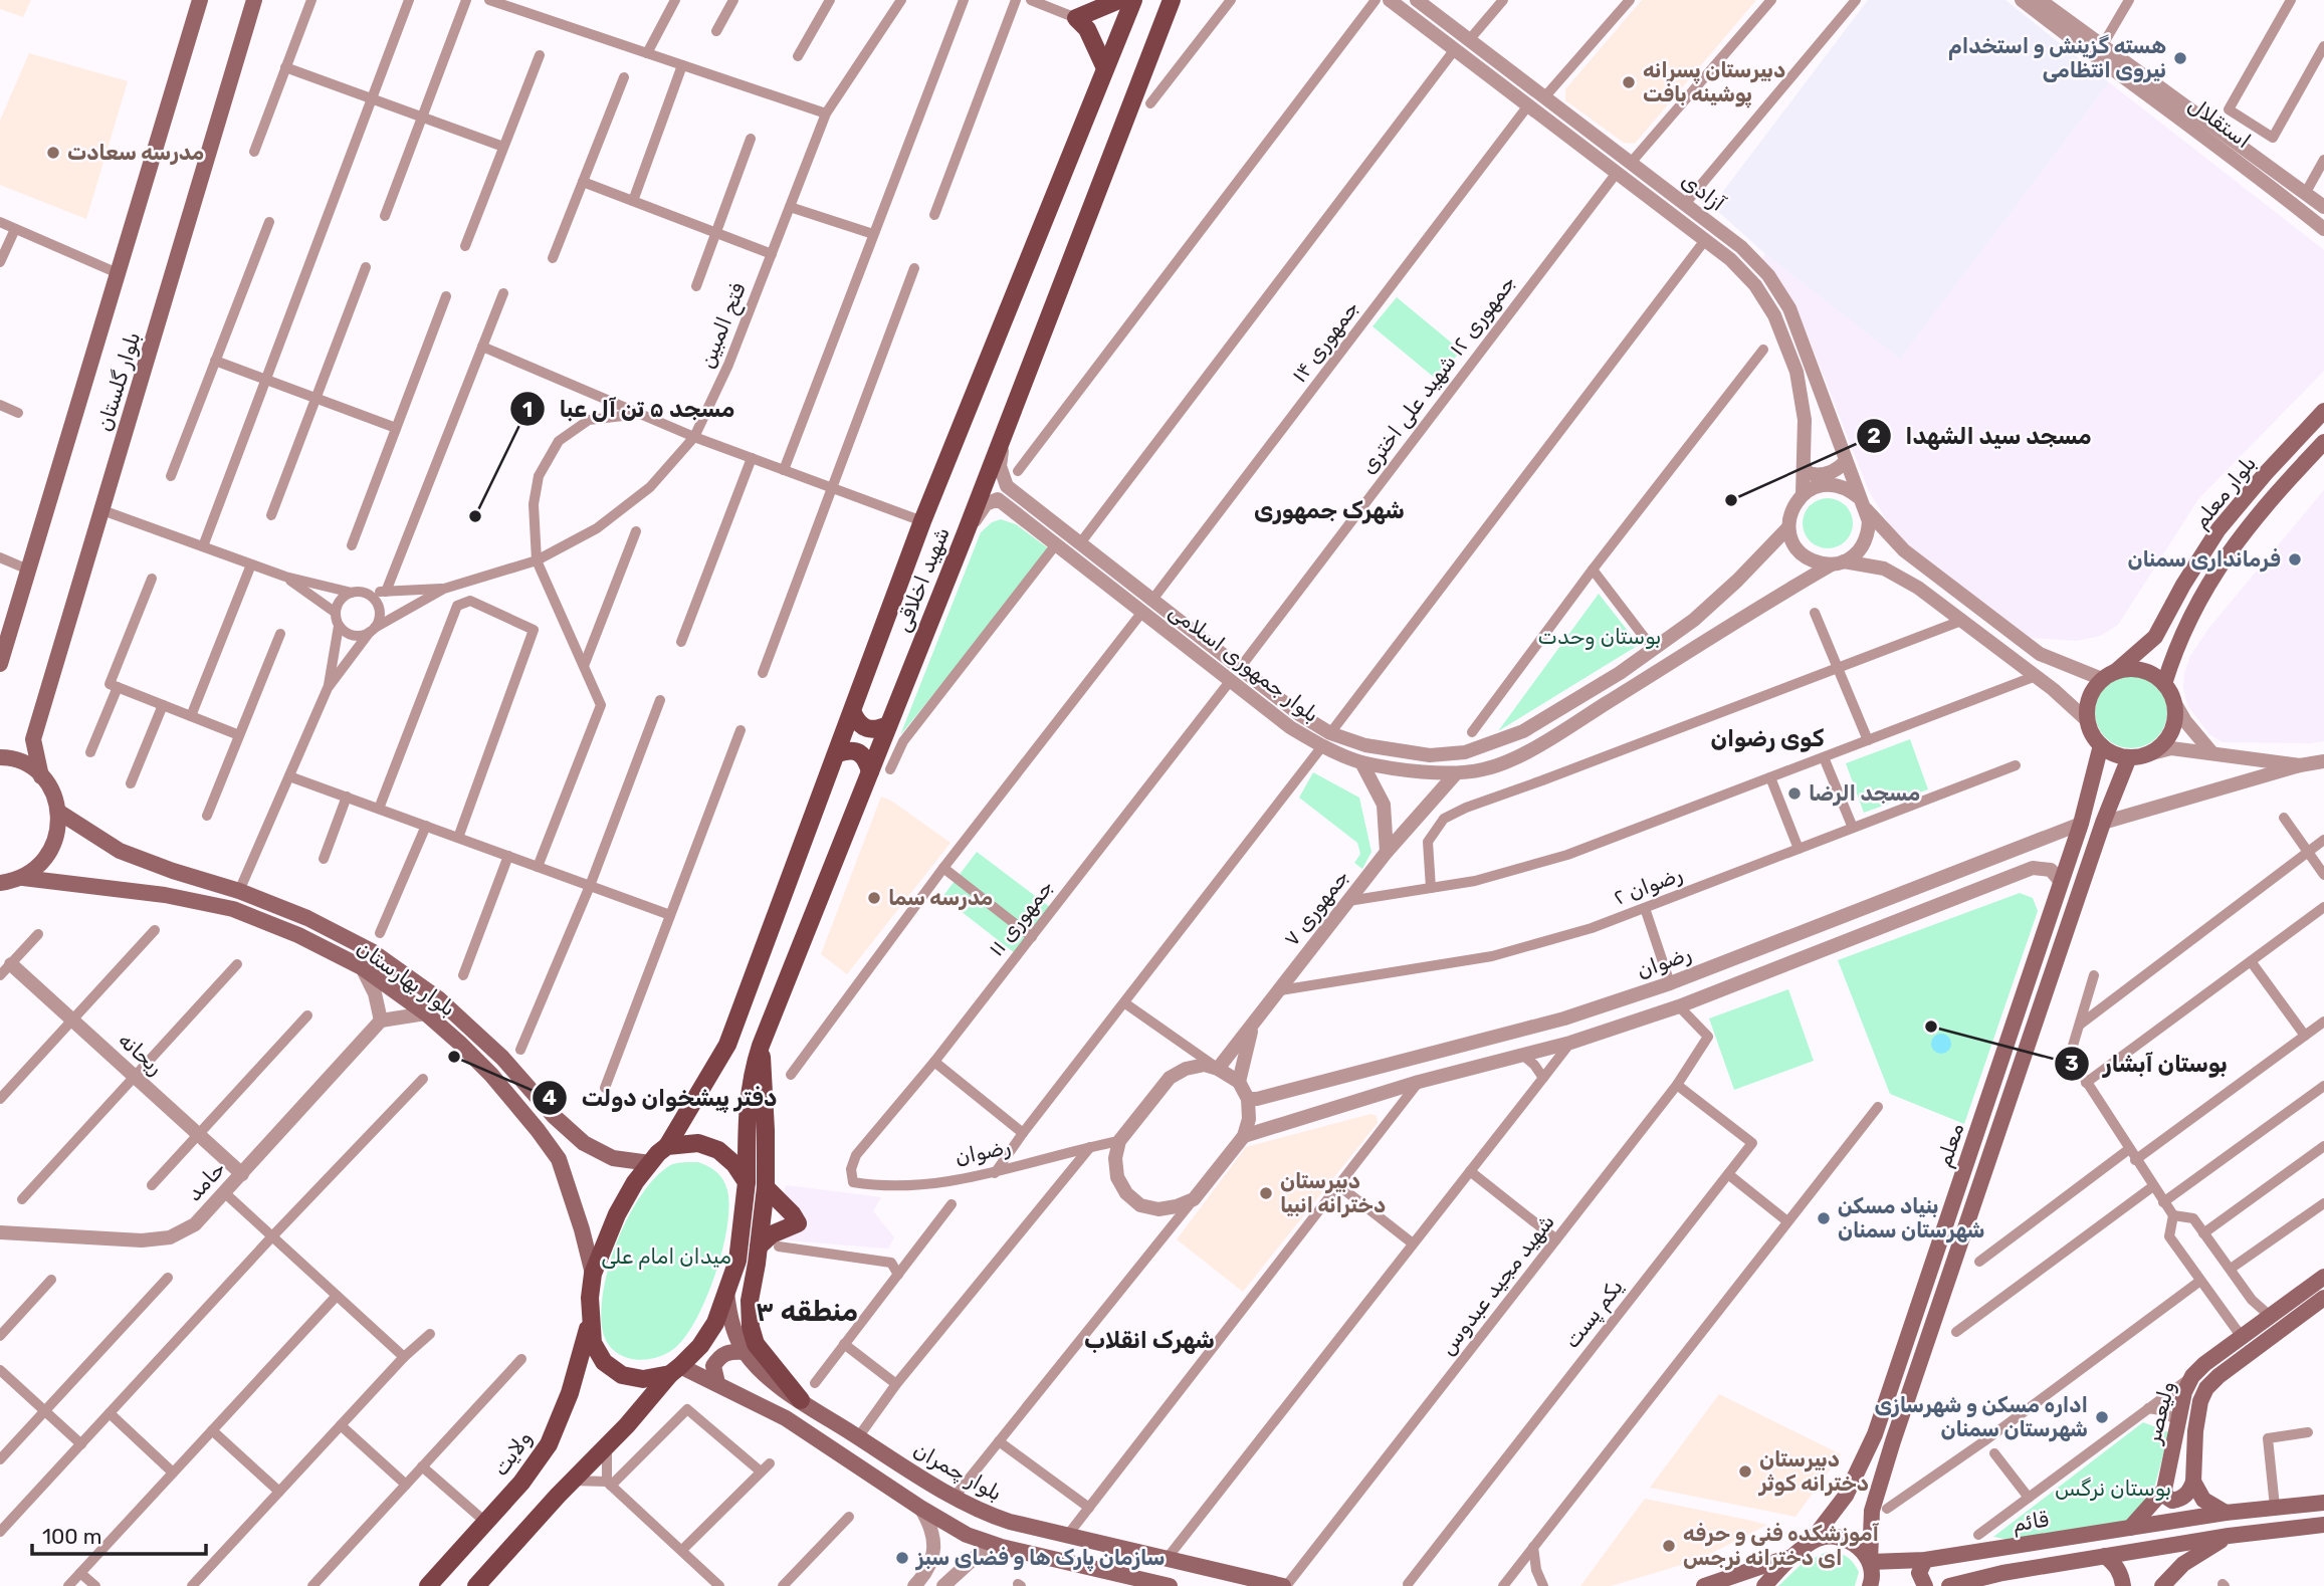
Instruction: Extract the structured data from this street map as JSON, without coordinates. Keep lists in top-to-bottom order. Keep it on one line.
{"streets":{"main road":["بلوار گلستان","بلوار معلم","شهید اخلاقی","بلوار بهارستان","معلم","ولیعصر","ولایت","بلوار چمران","قائم"],"street":["استقلال","آزادی","فتح المبین","جمهوری ۱۴","جمهوری ۱۲ شهید علی اختری","بلوار جمهوری اسلامی","رضوان ۲","جمهوری ۷","جمهوری ۱۱","رضوان","ریحانه","حامد","شهید مجید عبدوس","یکم پست"]},"crossings":[["آزادی","جمهوری ۱۴"],["آزادی","جمهوری ۱۲ شهید علی اختری"],["آزادی","بلوار جمهوری اسلامی"],["جمهوری ۱۴","بلوار جمهوری اسلامی"],["جمهوری ۱۲ شهید علی اختری","بلوار جمهوری اسلامی"],["بلوار گلستان","بلوار بهارستان"],["بلوار معلم","معلم"],["شهید اخلاقی","بلوار بهارستان"],["شهید اخلاقی","ولایت"],["شهید اخلاقی","بلوار چمران"],["بلوار جمهوری اسلامی","جمهوری ۷"],["بلوار جمهوری اسلامی","جمهوری ۱۱"],["رضوان ۲","جمهوری ۷"],["جمهوری ۷","رضوان"],["جمهوری ۱۱","رضوان"],["رضوان","معلم"],["ریحانه","حامد"],["معلم","قائم"],["شهید مجید عبدوس","یکم پست"],["شهید مجید عبدوس","بلوار چمران"]],"districts":["شهرک جمهوری","کوی رضوان","منطقه ۳","شهرک انقلاب"],"parks":["بوستان وحدت","میدان امام علی","بوستان نرگس"],"places":["هسته گزینش و استخدام نیروی انتظامی","دبیرستان پسرانه پوشینه بافت","مدرسه سعادت","مسجد سید الشهدا","مسجد ۵ تن آل عبا","فرمانداری سمنان","مسجد الرضا","مدرسه سما","بوستان آبشار","دفتر پیشخوان دولت","دبیرستان دخترانه انبیا","بنیاد مسکن شهرستان سمنان","اداره مسکن و شهرسازی شهرستان سمنان","دبیرستان دخترانه کوثر","آموزشکده فنی و حرفه ای دخترانه نرجس","سازمان پارک ها و فضای سبز"],"scale_bar":"100 m"}
